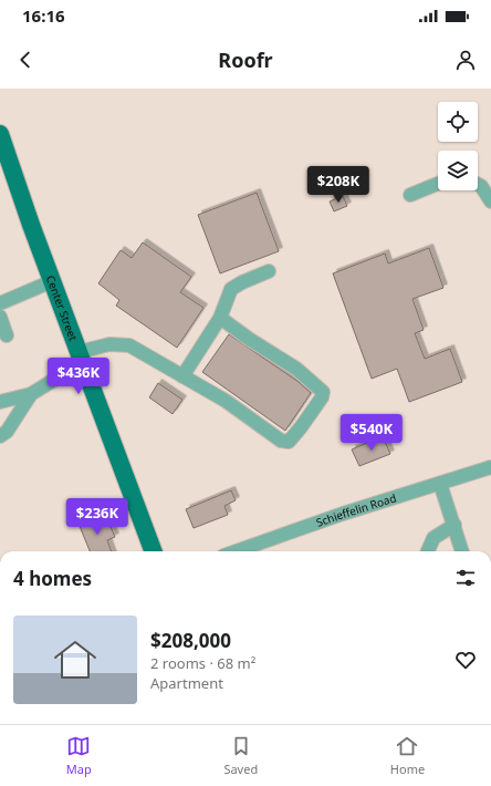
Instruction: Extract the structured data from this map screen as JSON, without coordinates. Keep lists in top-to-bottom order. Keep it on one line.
{"streets":{"main road":["Center Street"],"street":["Schieffelin Road"]},"page":{"status":"16:16","header":"Roofr","price":["$208K","$436K","$540K","$236K"],"heading":"4 homes","list":[{"name":"$208,000","note":"2 rooms · 68 m² · Apartment"}],"tabs":["Map","Saved","Home"]}}
